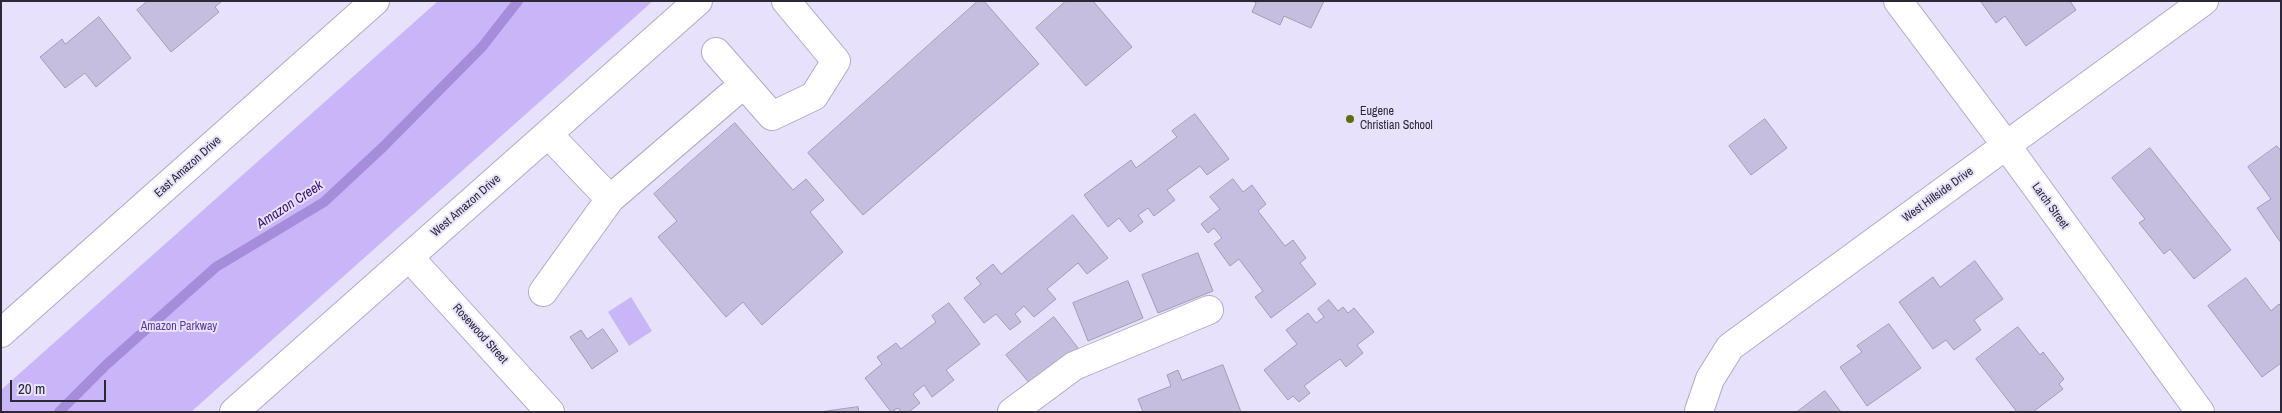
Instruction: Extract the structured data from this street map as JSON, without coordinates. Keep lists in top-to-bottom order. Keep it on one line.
{"streets":{"street":["East Amazon Drive","West Hillside Drive","West Amazon Drive","Larch Street","Rosewood Street"]},"crossings":[["West Hillside Drive","Larch Street"],["West Amazon Drive","Rosewood Street"]],"water":["Amazon Creek"],"parks":["Amazon Parkway"],"places":["Eugene Christian School"],"scale_bar":"20 m"}
